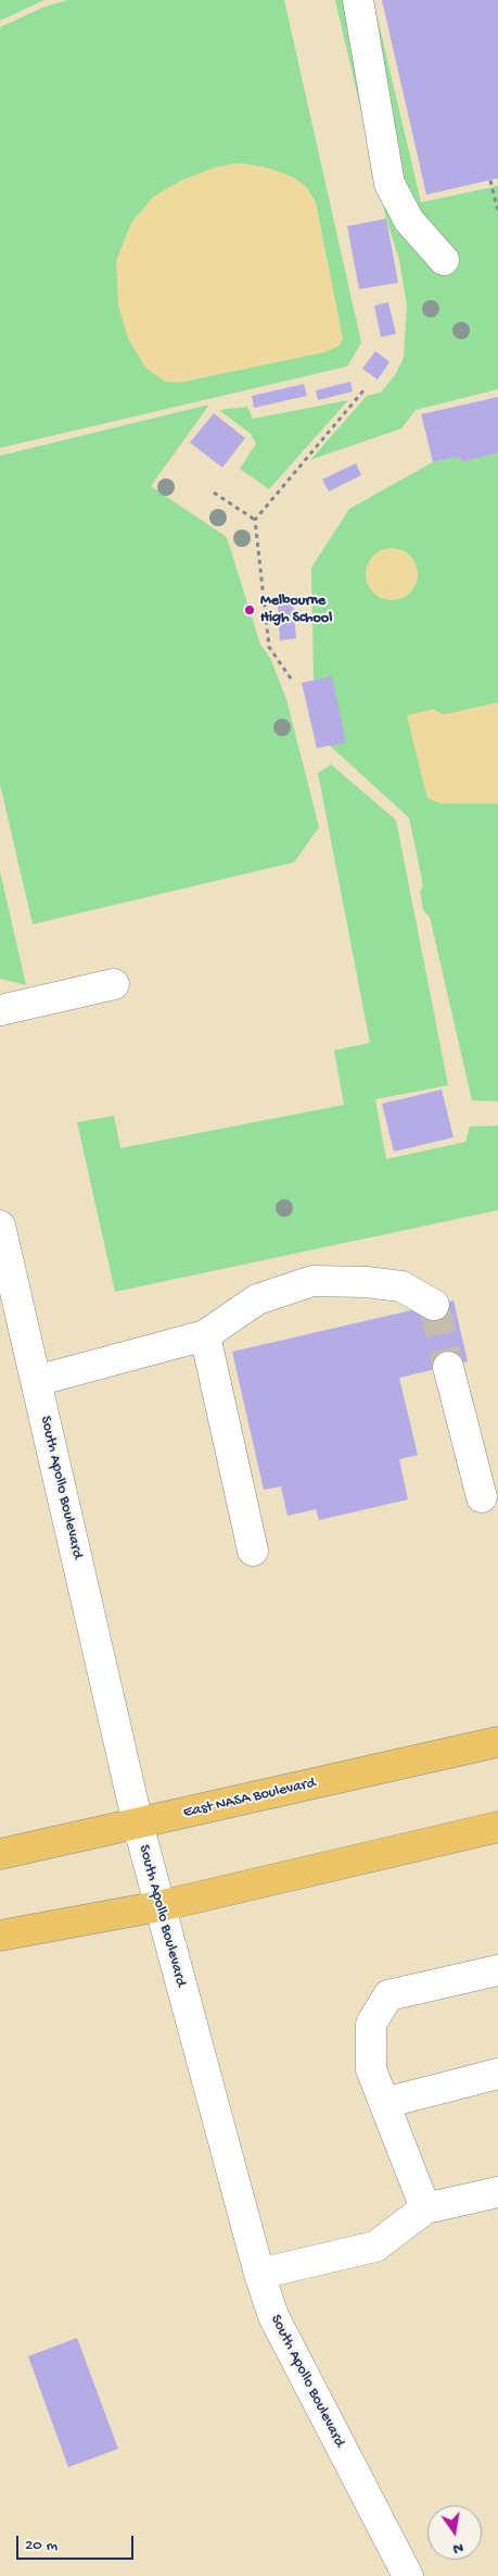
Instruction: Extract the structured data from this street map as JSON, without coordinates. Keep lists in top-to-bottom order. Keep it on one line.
{"streets":{"main road":["East NASA Boulevard"],"street":["South Apollo Boulevard"]},"crossings":[["South Apollo Boulevard","East NASA Boulevard"]],"places":["Melbourne High School"],"scale_bar":"20 m","north":"bottom"}
